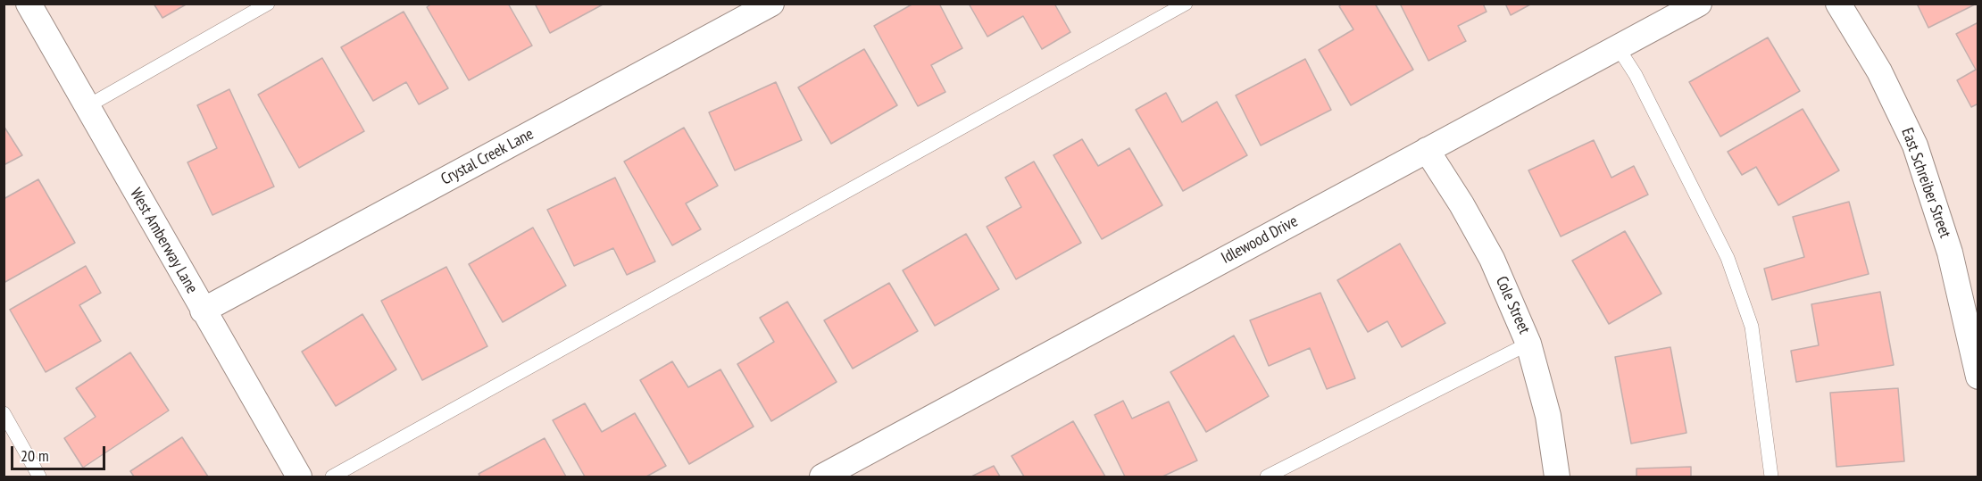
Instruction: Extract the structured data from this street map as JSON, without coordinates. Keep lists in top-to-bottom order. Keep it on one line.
{"streets":{"street":["Crystal Creek Lane","East Schreiber Street","Idlewood Drive","West Amberway Lane","Cole Street"]},"crossings":[["Crystal Creek Lane","West Amberway Lane"],["Idlewood Drive","Cole Street"]],"scale_bar":"20 m"}
